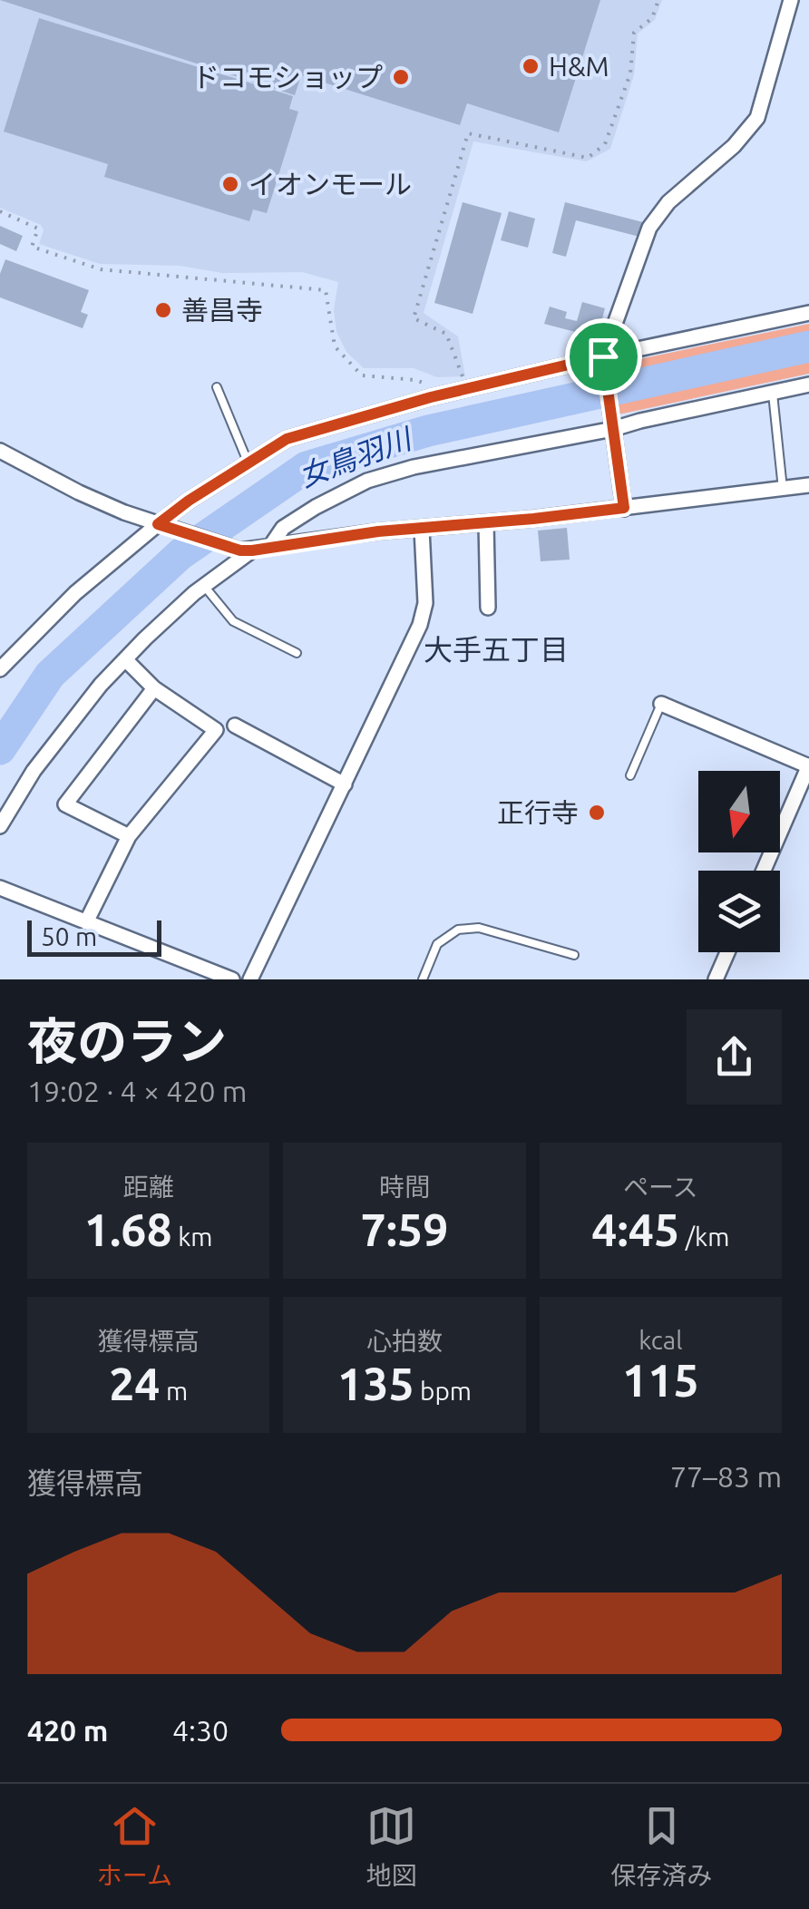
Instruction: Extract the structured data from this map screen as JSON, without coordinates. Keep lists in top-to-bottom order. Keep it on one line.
{"districts":["大手五丁目"],"water":["女鳥羽川"],"places":["H&M","ドコモショップ","イオンモール","善昌寺","正行寺"],"scale_bar":"50 m","north":"bottom","page":{"scale":"50 m","heading":["夜のラン","19:02 · 4 × 420 m"],"stats":[["距離","1.68 km"],["時間","7:59"],["ペース","4:45 /km"],["獲得標高","24 m"],["心拍数","135 bpm"],["kcal","115"]],"chart":["獲得標高","77–83 m"],"list":[{"name":"420 m","note":"4:30"}],"tabs":["ホーム","地図","保存済み"]}}
